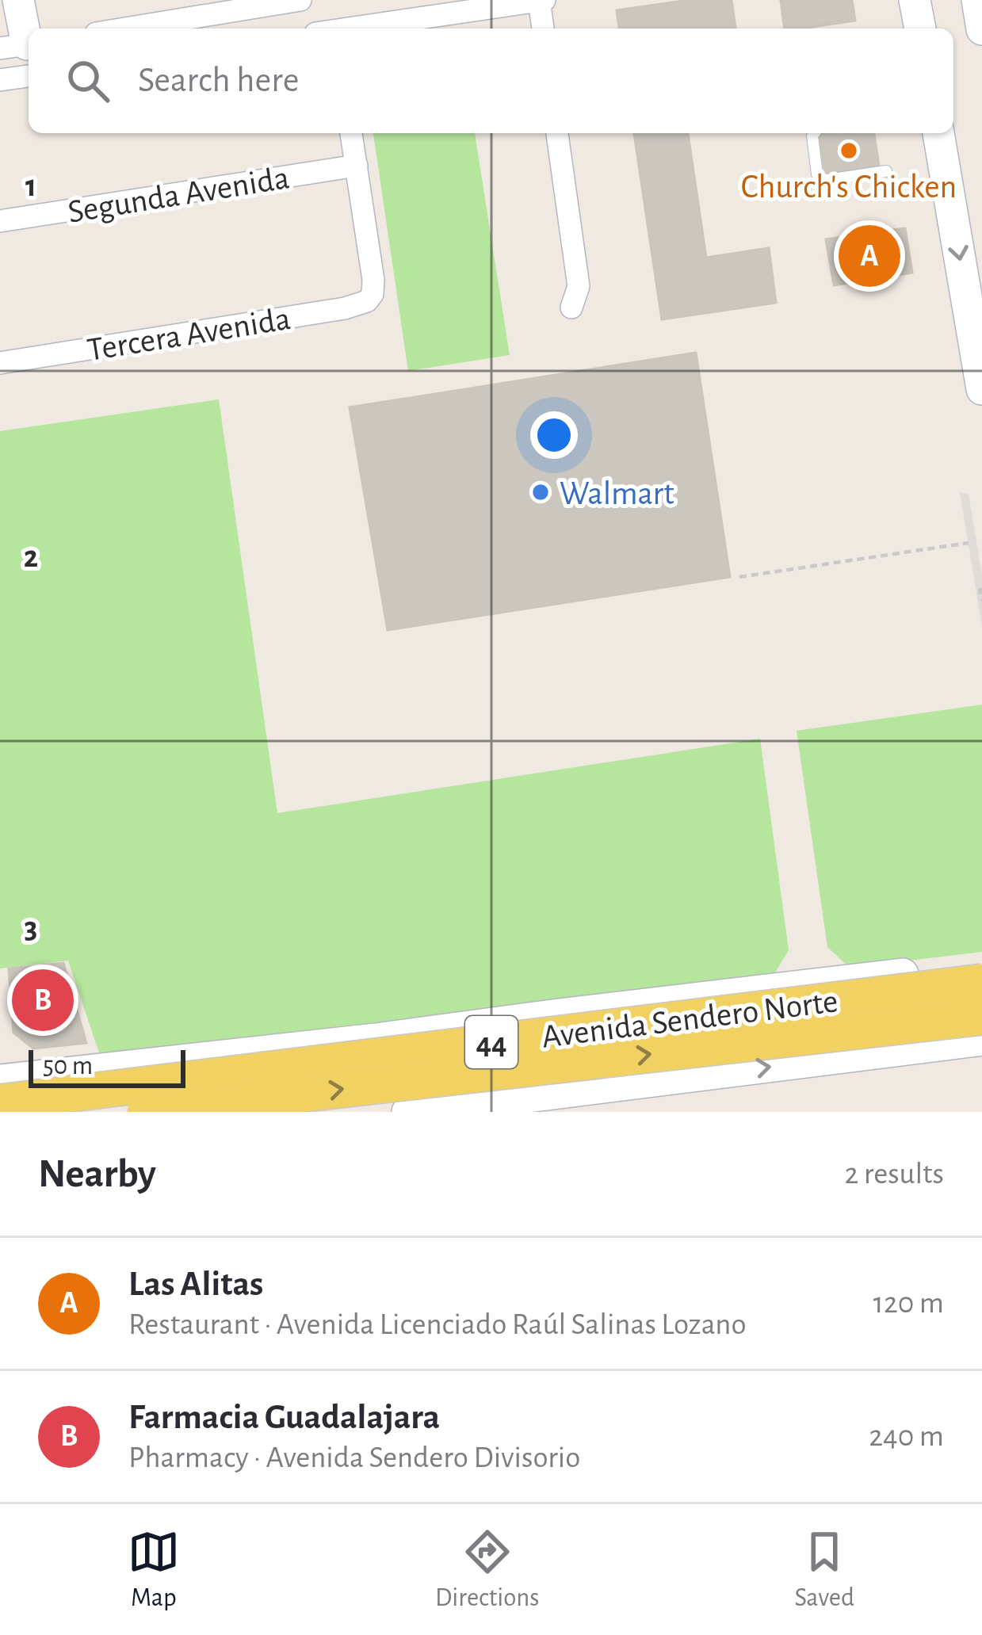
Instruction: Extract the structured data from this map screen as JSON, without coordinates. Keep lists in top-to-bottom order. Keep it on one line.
{"streets":{"main road":["Avenida Sendero Norte","44"],"street":["Segunda Avenida","Tercera Avenida"]},"crossings":[["Segunda Avenida","Tercera Avenida"]],"places":["Church's Chicken","Walmart"],"scale_bar":"50 m","page":{"search":"Search here","pins":["A","B"],"scale":"50 m","heading":["Nearby","2 results"],"list":[{"mark":"A","name":"Las Alitas","note":"Restaurant · Avenida Licenciado Raúl Salinas Lozano","value":"120 m"},{"mark":"B","name":"Farmacia Guadalajara","note":"Pharmacy · Avenida Sendero Divisorio","value":"240 m"}],"nav":["Map","Directions","Saved"]},"grid":{"rows":["1","2","3"]}}
